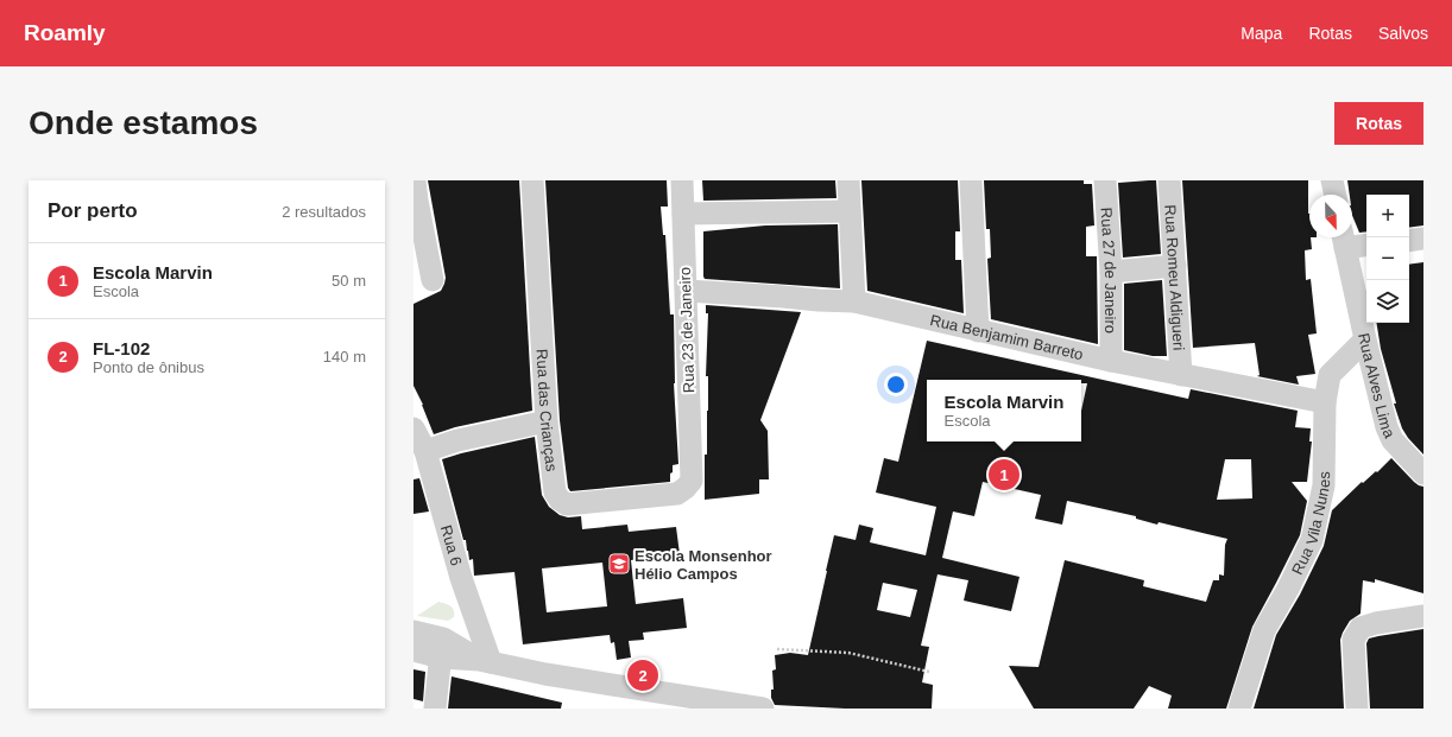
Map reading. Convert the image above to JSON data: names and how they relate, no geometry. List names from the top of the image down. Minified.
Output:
{"streets":{"street":["Rua 27 de Janeiro","Rua Romeu Aldigueri","Rua 23 de Janeiro","Rua Benjamim Barreto","Rua Alves Lima","Rua das Crianças","Rua Vila Nunes","Rua 6"]},"crossings":[["Rua 27 de Janeiro","Rua Benjamim Barreto"],["Rua Romeu Aldigueri","Rua Benjamim Barreto"],["Rua 23 de Janeiro","Rua Benjamim Barreto"],["Rua 23 de Janeiro","Rua das Crianças"],["Rua Benjamim Barreto","Rua Vila Nunes"],["Rua Alves Lima","Rua Vila Nunes"]],"places":{"school or university":["Escola Monsenhor Hélio Campos"]},"north":"bottom","page":{"header":"Roamly","nav":["Mapa","Rotas","Salvos"],"buttons":"Rotas","title":"Onde estamos","heading":["Por perto","2 resultados"],"map_buttons":["+","−"],"list":[{"mark":"1","name":"Escola Marvin","note":"Escola","value":"50 m"},{"mark":"2","name":"FL-102","note":"Ponto de ônibus","value":"140 m"}],"popup":["Escola Marvin","Escola"],"pins":["1","2"]}}
